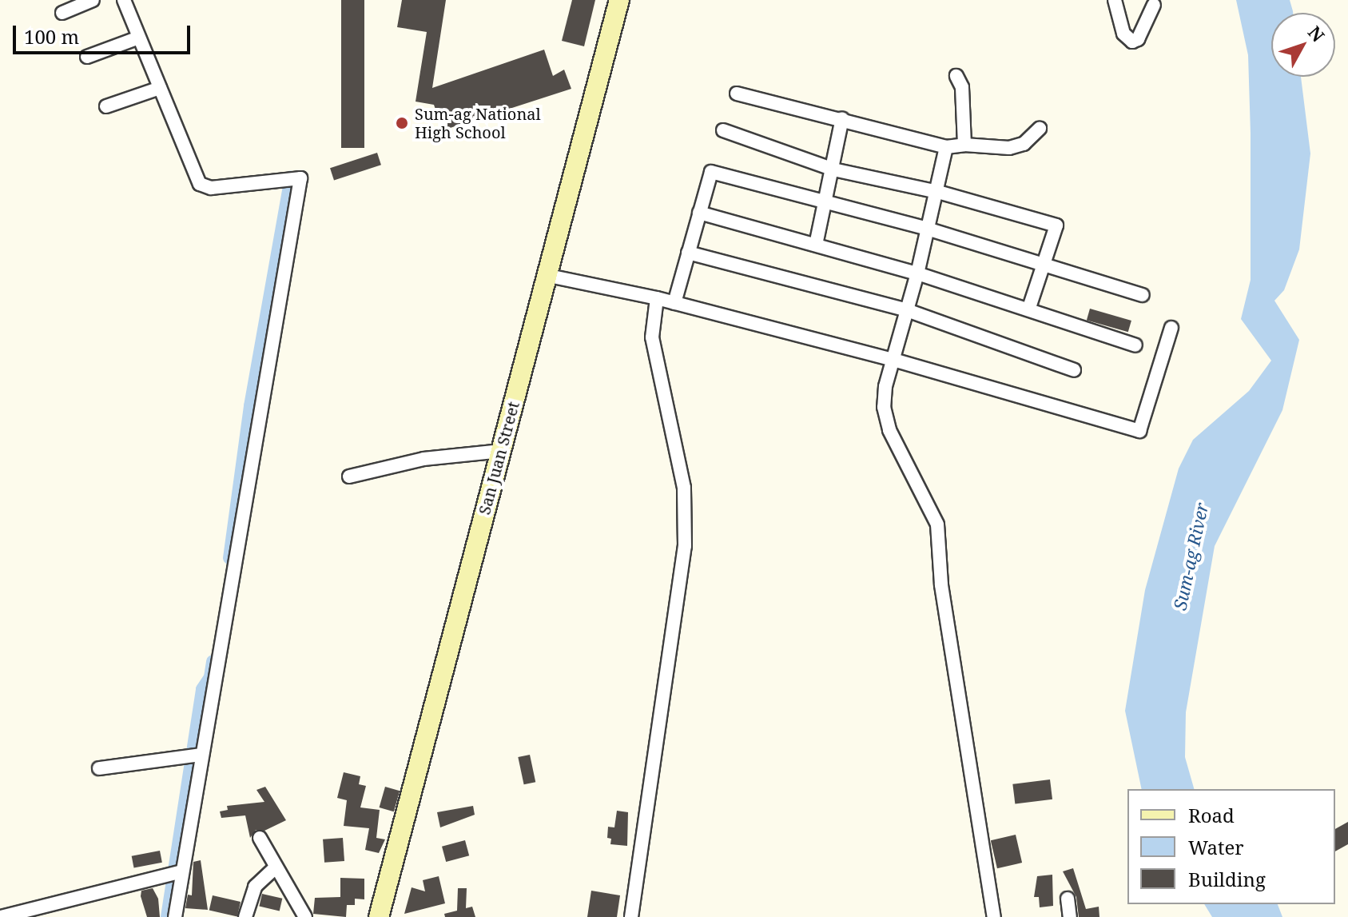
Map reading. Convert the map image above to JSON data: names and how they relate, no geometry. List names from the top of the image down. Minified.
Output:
{"streets":{"main road":["San Juan Street"]},"water":["Sum-ag River"],"places":["Sum-ag National High School"],"legend":["Road","Water","Building"],"scale_bar":"100 m","north":"top right"}
